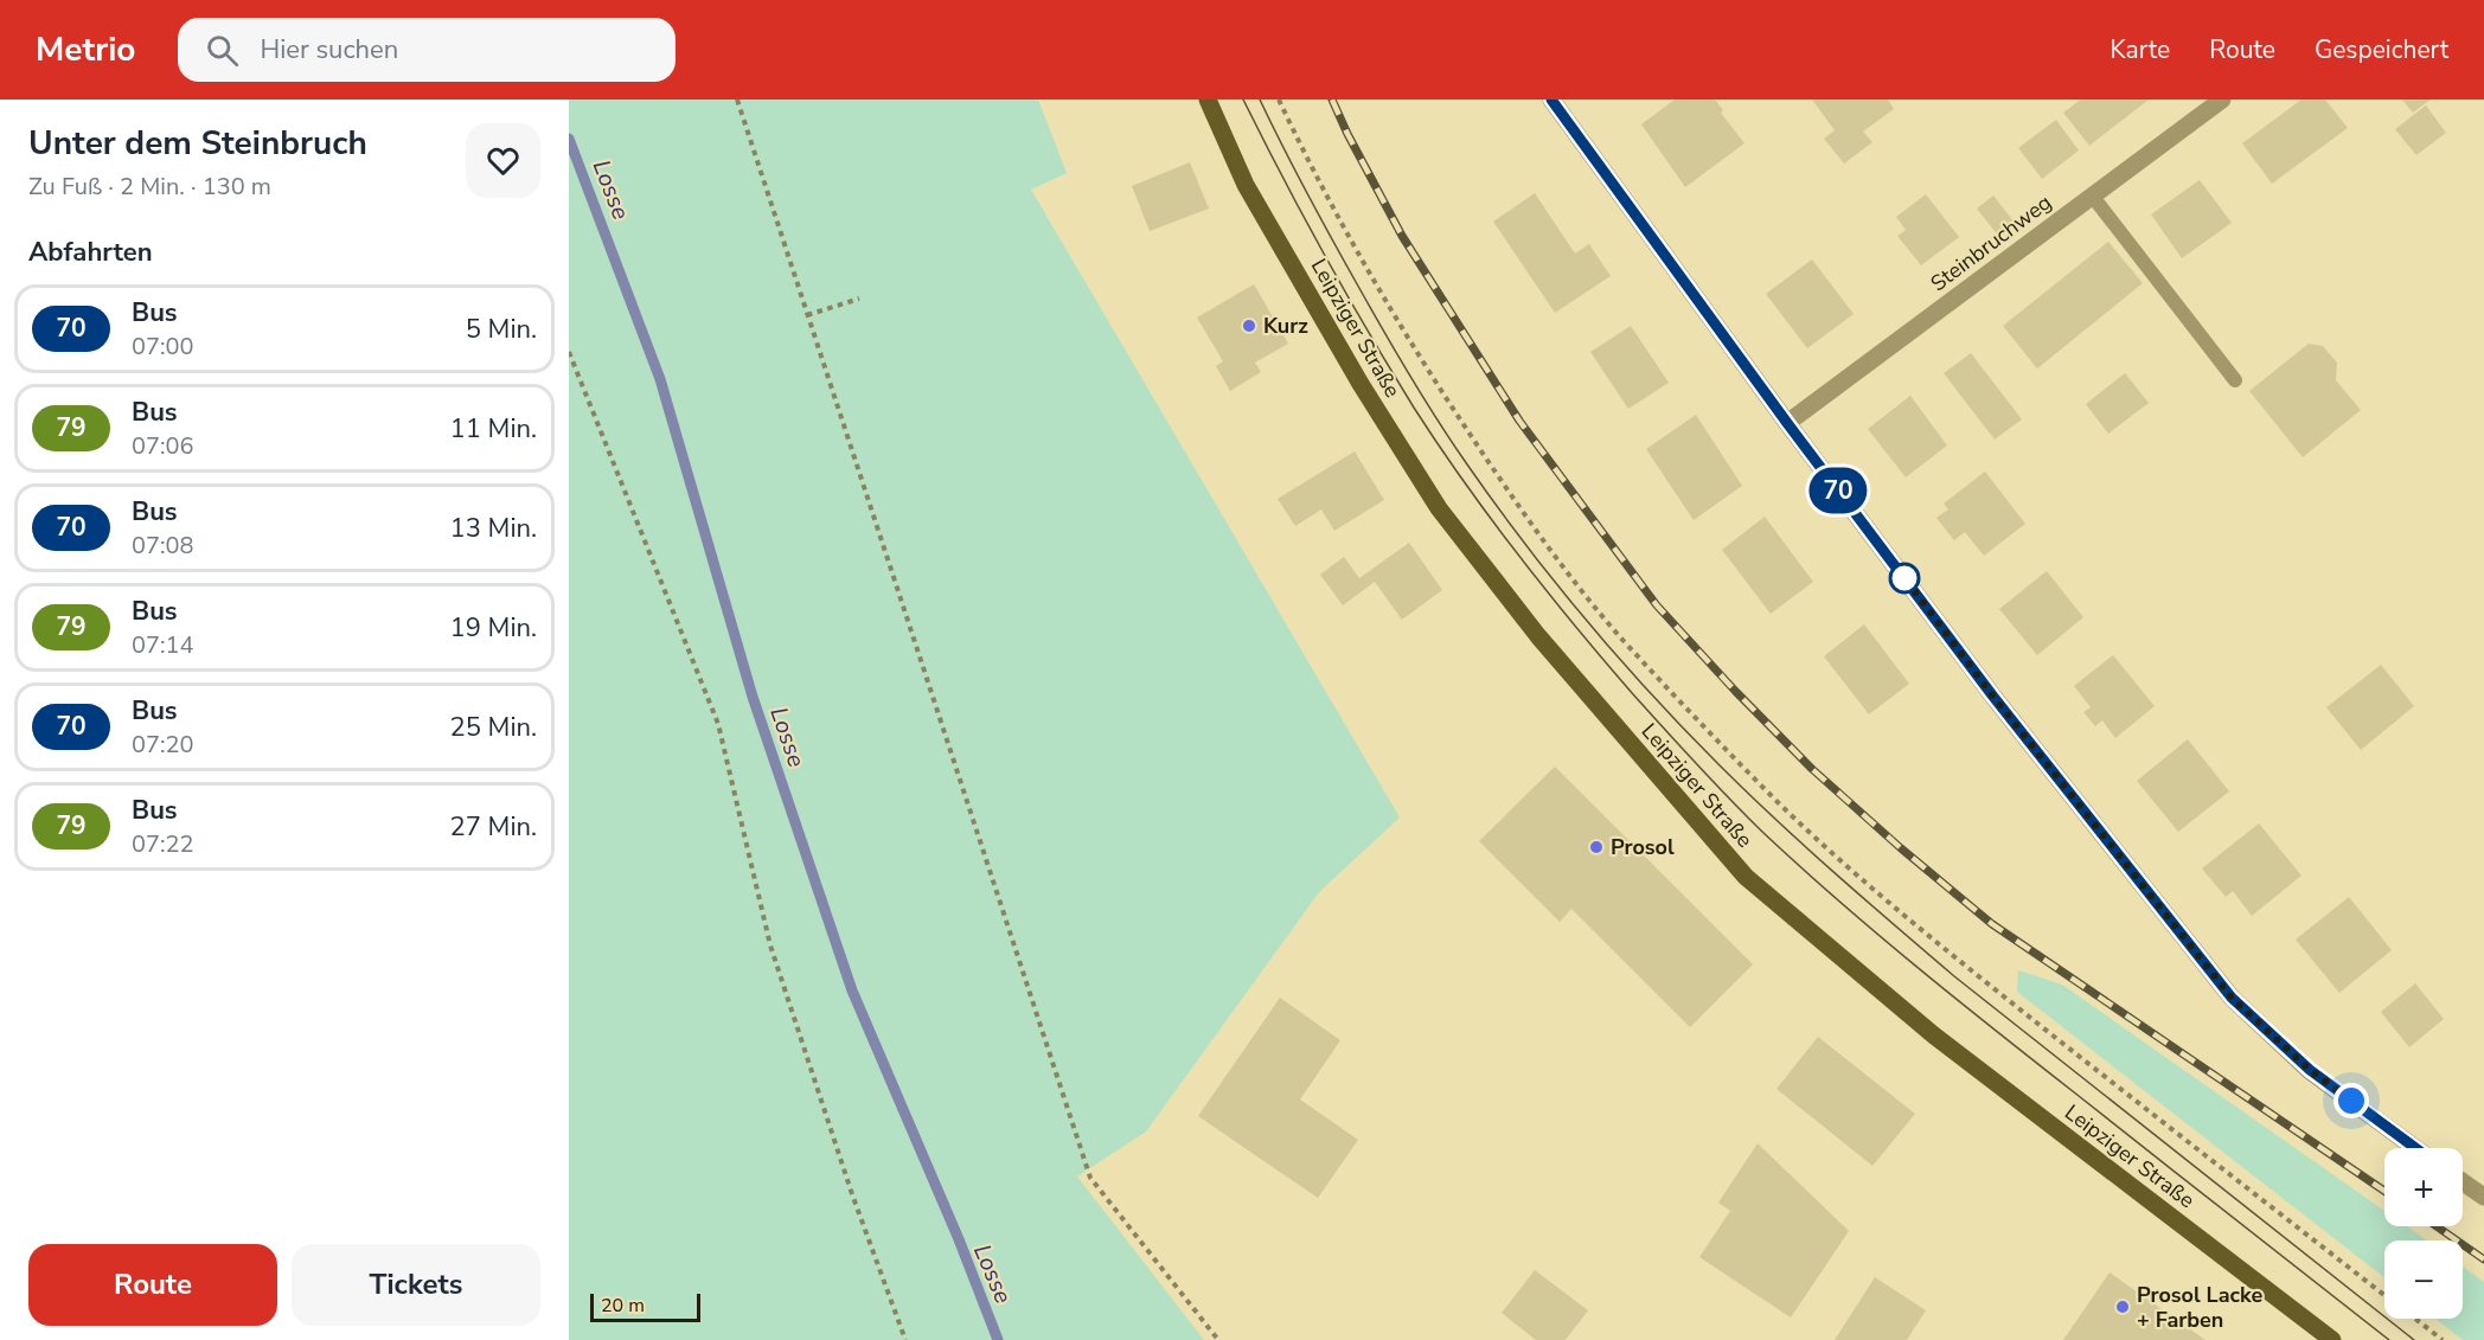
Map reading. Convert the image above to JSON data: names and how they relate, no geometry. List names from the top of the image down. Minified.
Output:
{"streets":{"main road":["Leipziger Straße"],"street":["Steinbruchweg"]},"water":["Losse"],"places":["Kurz","Prosol","Prosol Lacke + Farben"],"lines":["bus line 70"],"scale_bar":"20 m","page":{"header":"Metrio","search":"Hier suchen","nav":["Karte","Route","Gespeichert"],"heading":[["Unter dem Steinbruch","Zu Fuß · 2 Min. · 130 m"],"Abfahrten"],"on_map":"70","list":[{"mark":"70","name":"Bus","note":"07:00","value":"5 Min."},{"mark":"79","name":"Bus","note":"07:06","value":"11 Min."},{"mark":"70","name":"Bus","note":"07:08","value":"13 Min."},{"mark":"79","name":"Bus","note":"07:14","value":"19 Min."},{"mark":"70","name":"Bus","note":"07:20","value":"25 Min."},{"mark":"79","name":"Bus","note":"07:22","value":"27 Min."}],"map_buttons":["+","−"],"buttons":["Route","Tickets"],"scale":"20 m"}}
